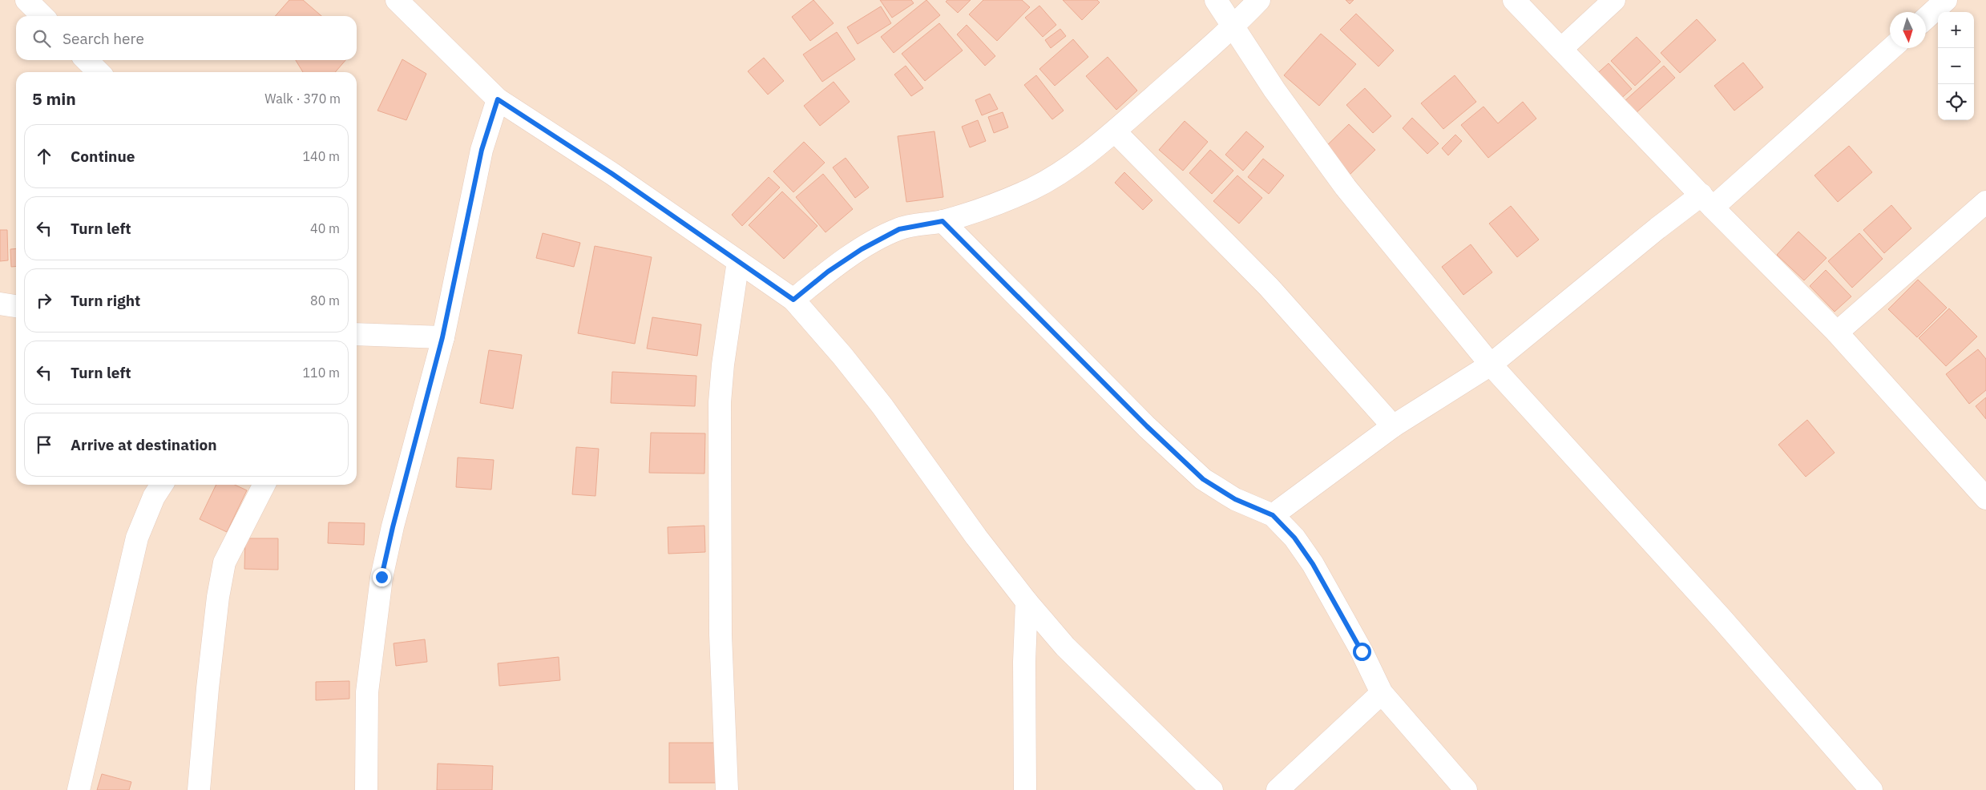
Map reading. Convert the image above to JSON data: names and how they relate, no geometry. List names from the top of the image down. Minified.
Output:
{"north":"bottom","page":{"map_buttons":["+","−"],"search":"Search here","heading":["5 min","Walk · 370 m"],"list":[["Continue","140 m"],["Turn left","40 m"],["Turn right","80 m"],["Turn left","110 m"],"Arrive at destination"]}}
